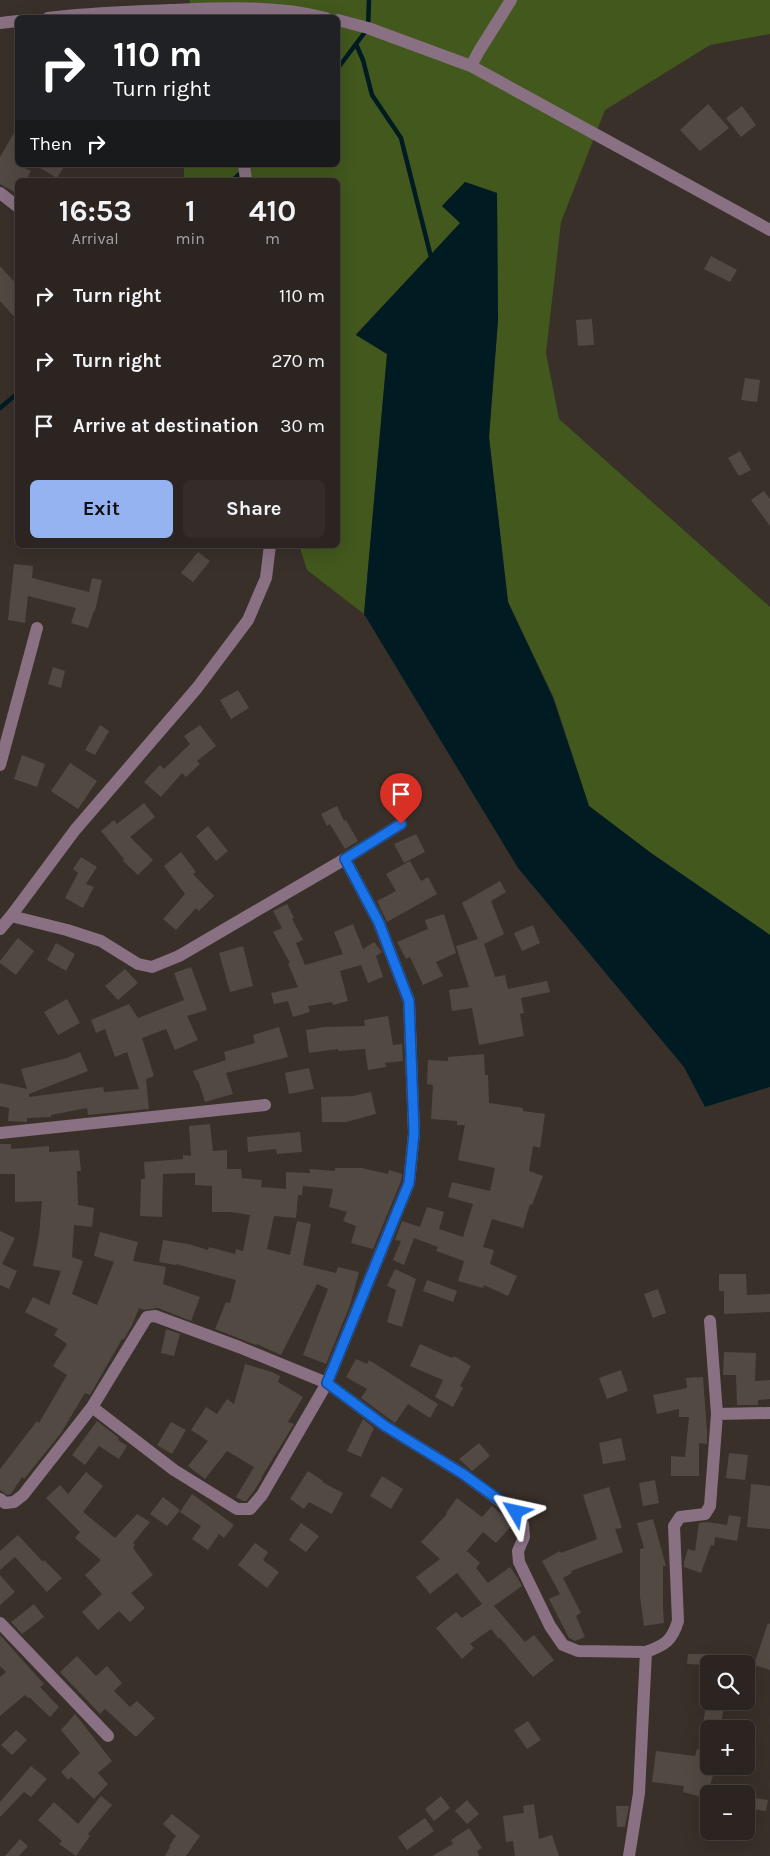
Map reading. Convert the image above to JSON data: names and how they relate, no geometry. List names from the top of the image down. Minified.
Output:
{"page":{"turn":["110 m","Turn right"],"then":"Then","eta":["16:53","Arrival","1","min","410","m"],"list":[{"name":"Turn right","value":"110 m"},{"name":"Turn right","value":"270 m"},{"name":"Arrive at destination","value":"30 m"}],"buttons":["Exit","Share"],"map_buttons":["+","−"]}}
